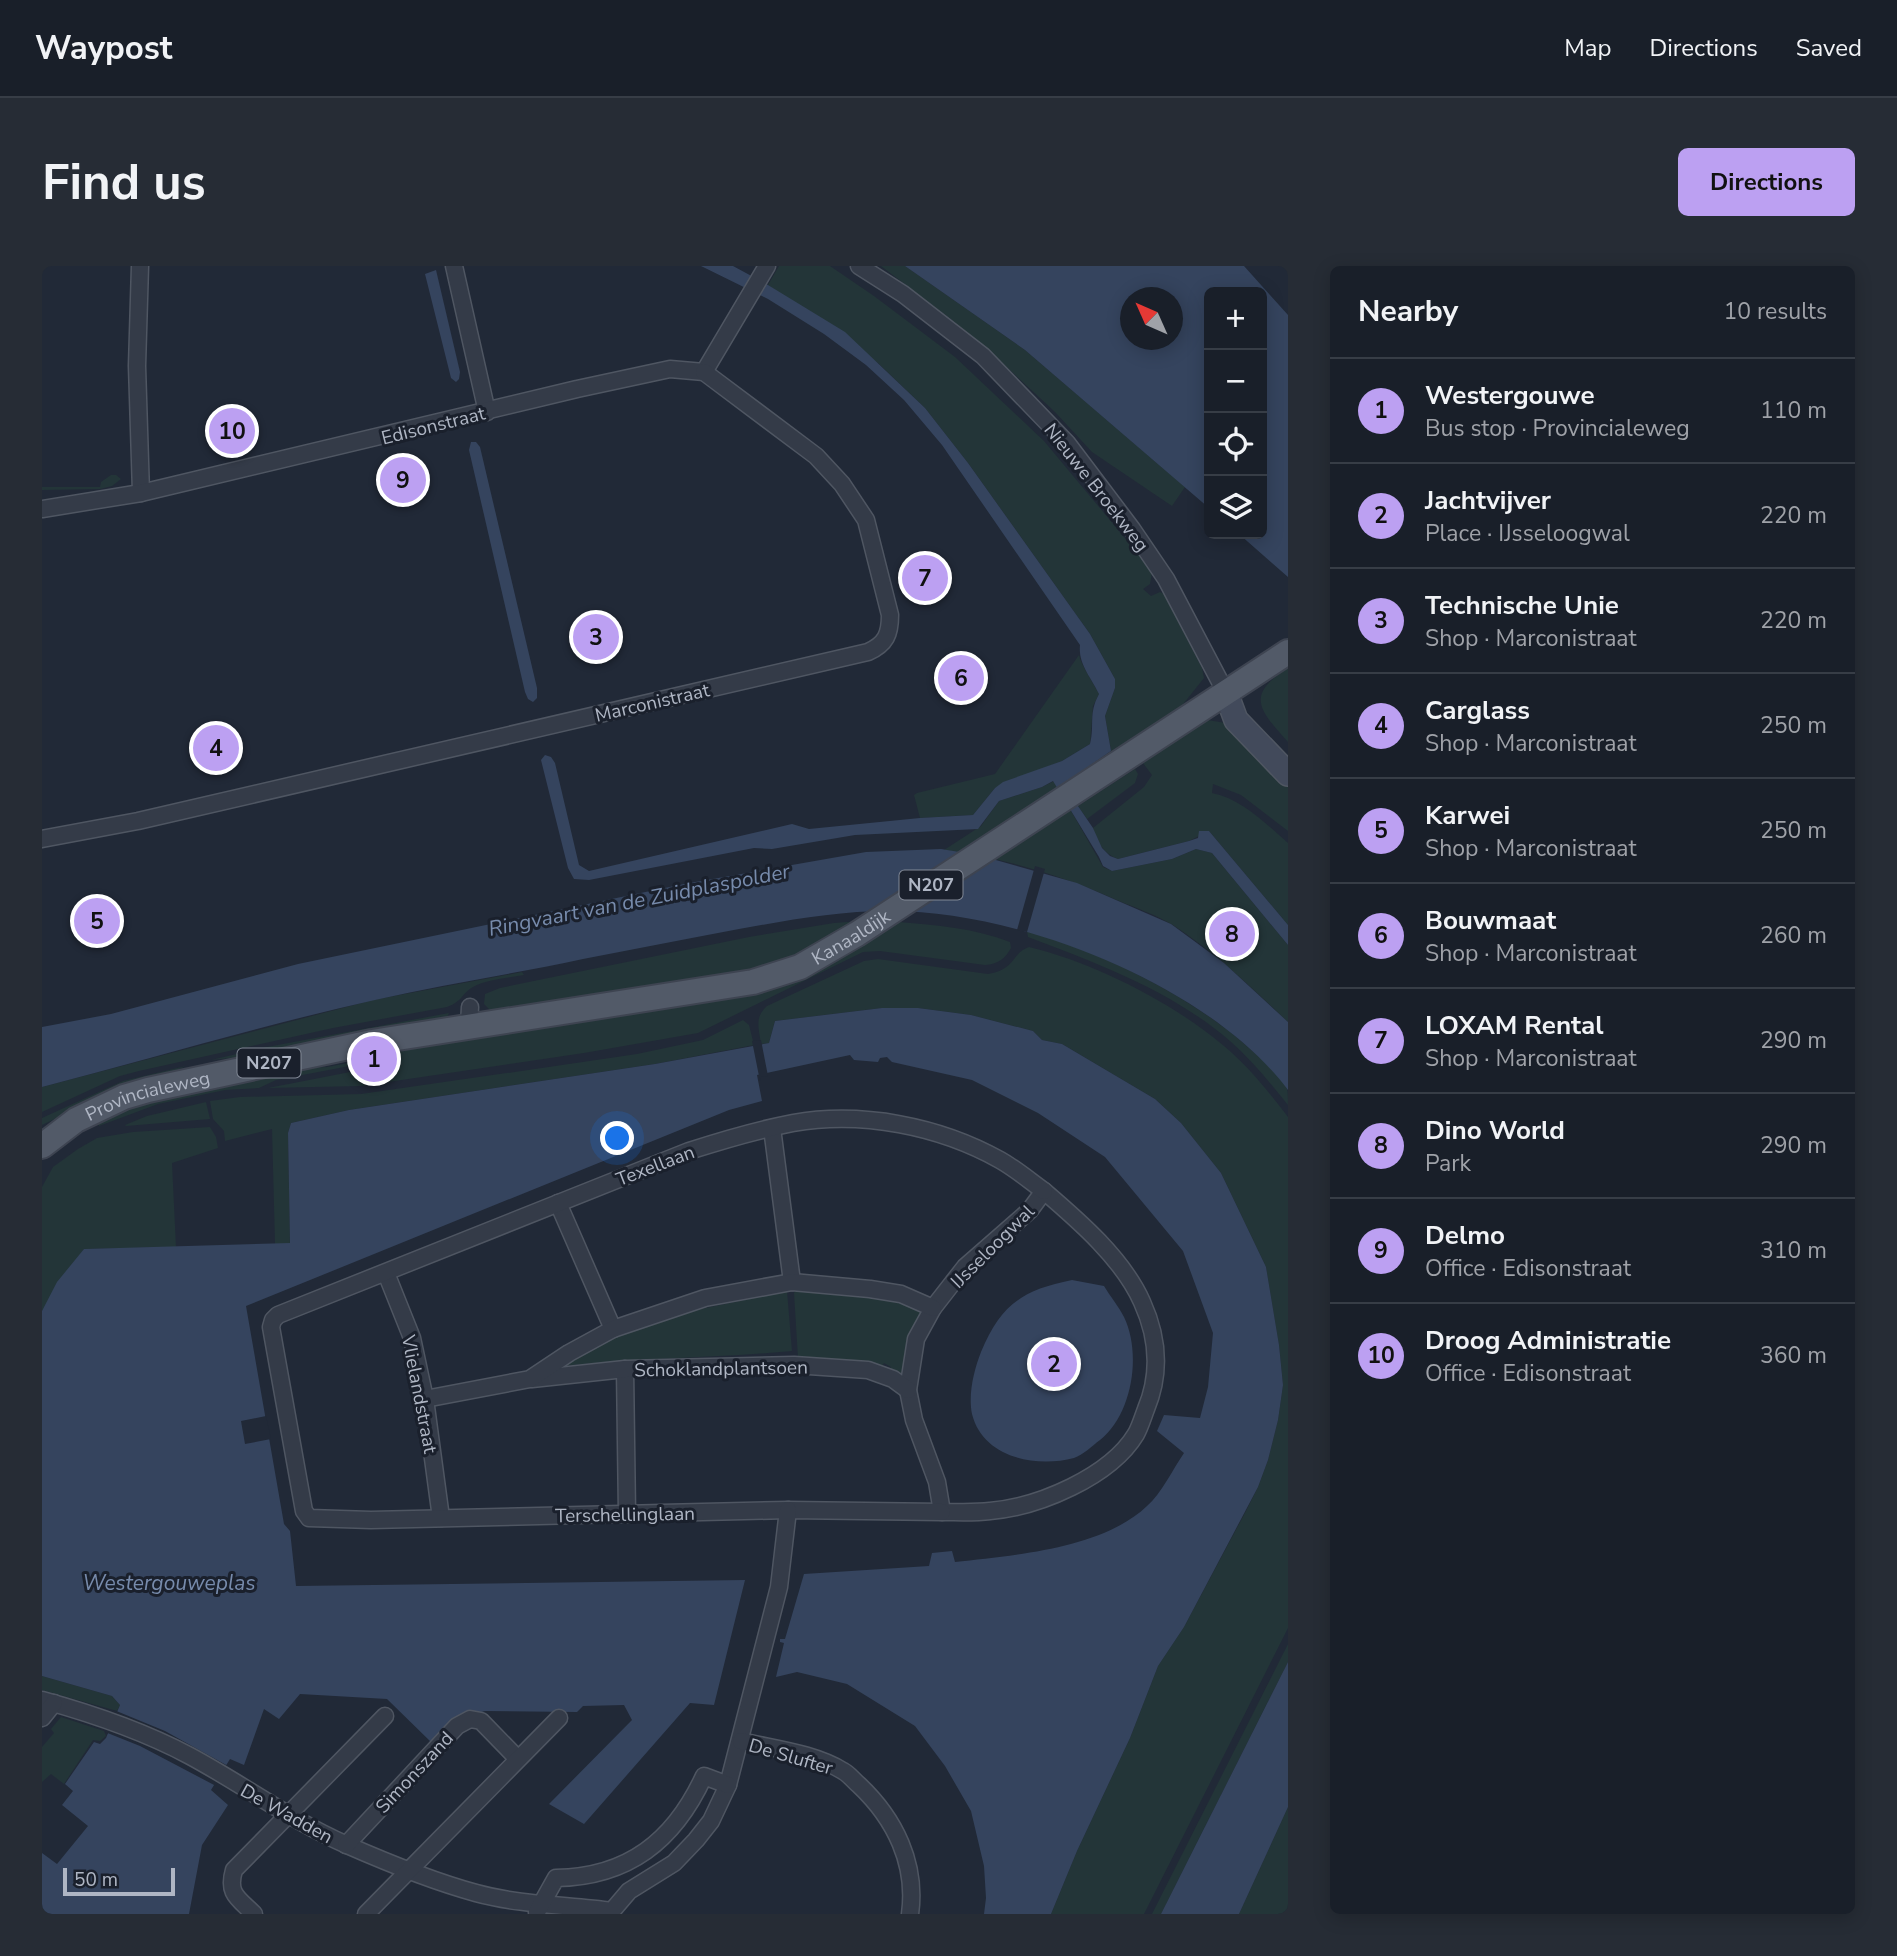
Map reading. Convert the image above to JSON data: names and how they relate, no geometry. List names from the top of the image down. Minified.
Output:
{"streets":{"main road":["N207","Kanaaldijk","Provincialeweg"],"street":["Edisonstraat","Nieuwe Broekweg","Marconistraat","Texellaan","IJsseloogwal","Schoklandplantsoen","Vlielandstraat","Terschellinglaan","De Slufter","Simonszand","De Wadden"]},"crossings":[["Edisonstraat","Marconistraat"],["Nieuwe Broekweg","Kanaaldijk"],["Kanaaldijk","Provincialeweg"],["Texellaan","IJsseloogwal"],["Texellaan","Vlielandstraat"],["Texellaan","Terschellinglaan"],["IJsseloogwal","Schoklandplantsoen"],["IJsseloogwal","Terschellinglaan"],["Schoklandplantsoen","Vlielandstraat"],["Vlielandstraat","Terschellinglaan"],["Terschellinglaan","De Wadden"],["De Slufter","De Wadden"],["Simonszand","De Wadden"]],"water":["Ringvaart van de Zuidplaspolder","Westergouweplas"],"scale_bar":"50 m","north":"top left","page":{"header":"Waypost","nav":["Map","Directions","Saved"],"buttons":"Directions","title":"Find us","heading":["Nearby","10 results"],"map_buttons":["+","−"],"list":[{"mark":"1","name":"Westergouwe","note":"Bus stop · Provincialeweg","value":"110 m"},{"mark":"2","name":"Jachtvijver","note":"Place · IJsseloogwal","value":"220 m"},{"mark":"3","name":"Technische Unie","note":"Shop · Marconistraat","value":"220 m"},{"mark":"4","name":"Carglass","note":"Shop · Marconistraat","value":"250 m"},{"mark":"5","name":"Karwei","note":"Shop · Marconistraat","value":"250 m"},{"mark":"6","name":"Bouwmaat","note":"Shop · Marconistraat","value":"260 m"},{"mark":"7","name":"LOXAM Rental","note":"Shop · Marconistraat","value":"290 m"},{"mark":"8","name":"Dino World","note":"Park","value":"290 m"},{"mark":"9","name":"Delmo","note":"Office · Edisonstraat","value":"310 m"},{"mark":"10","name":"Droog Administratie","note":"Office · Edisonstraat","value":"360 m"}],"pins":["10","9","7","3","6","4","5","8","1","2"],"scale":"50 m"}}
